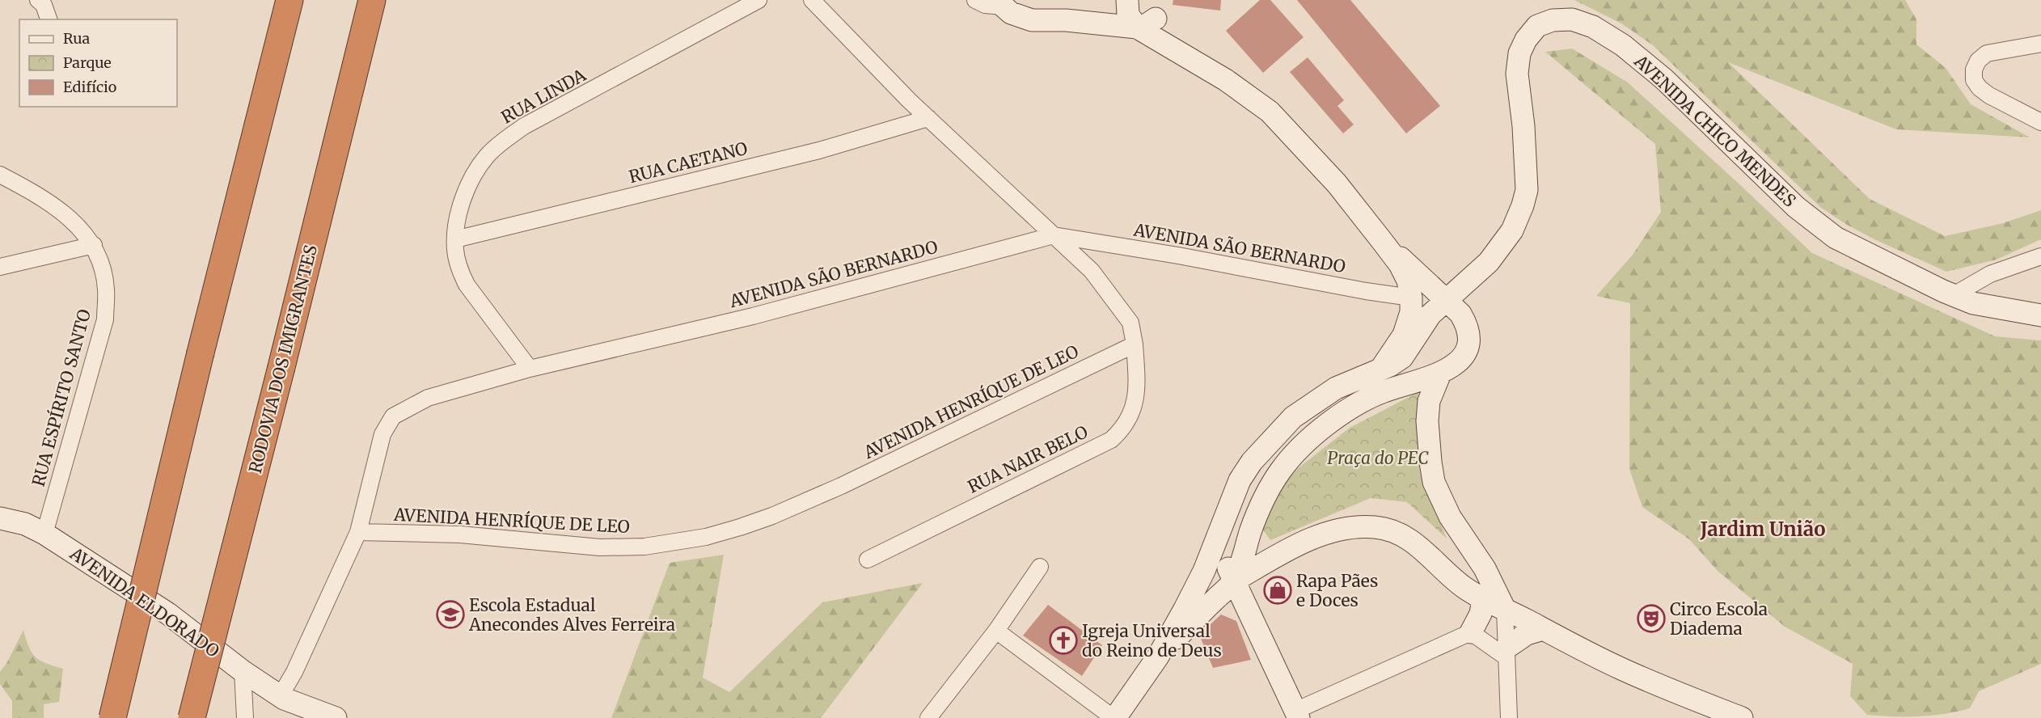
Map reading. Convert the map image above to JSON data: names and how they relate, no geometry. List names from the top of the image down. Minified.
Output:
{"streets":{"highway":["RODOVIA DOS IMIGRANTES"],"street":["RUA LINDA","AVENIDA CHICO MENDES","RUA CAETANO","AVENIDA SÃO BERNARDO","RUA ESPÍRITO SANTO","AVENIDA HENRÍQUE DE LEO","RUA NAIR BELO","AVENIDA ELDORADO"]},"crossings":[["RUA LINDA","RUA CAETANO"],["RUA LINDA","AVENIDA SÃO BERNARDO"],["AVENIDA SÃO BERNARDO","AVENIDA HENRÍQUE DE LEO"],["AVENIDA SÃO BERNARDO","AVENIDA ELDORADO"],["RUA ESPÍRITO SANTO","AVENIDA ELDORADO"],["AVENIDA HENRÍQUE DE LEO","RUA NAIR BELO"]],"districts":["Jardim União"],"parks":["Praça do PEC"],"places":{"shop":["Rapa Pães e Doces"],"school or university":["Escola Estadual Anecondes Alves Ferreira"],"theatre":["Circo Escola Diadema"],"church":["Igreja Universal do Reino de Deus"]},"legend":["Rua","Parque","Edifício"]}
